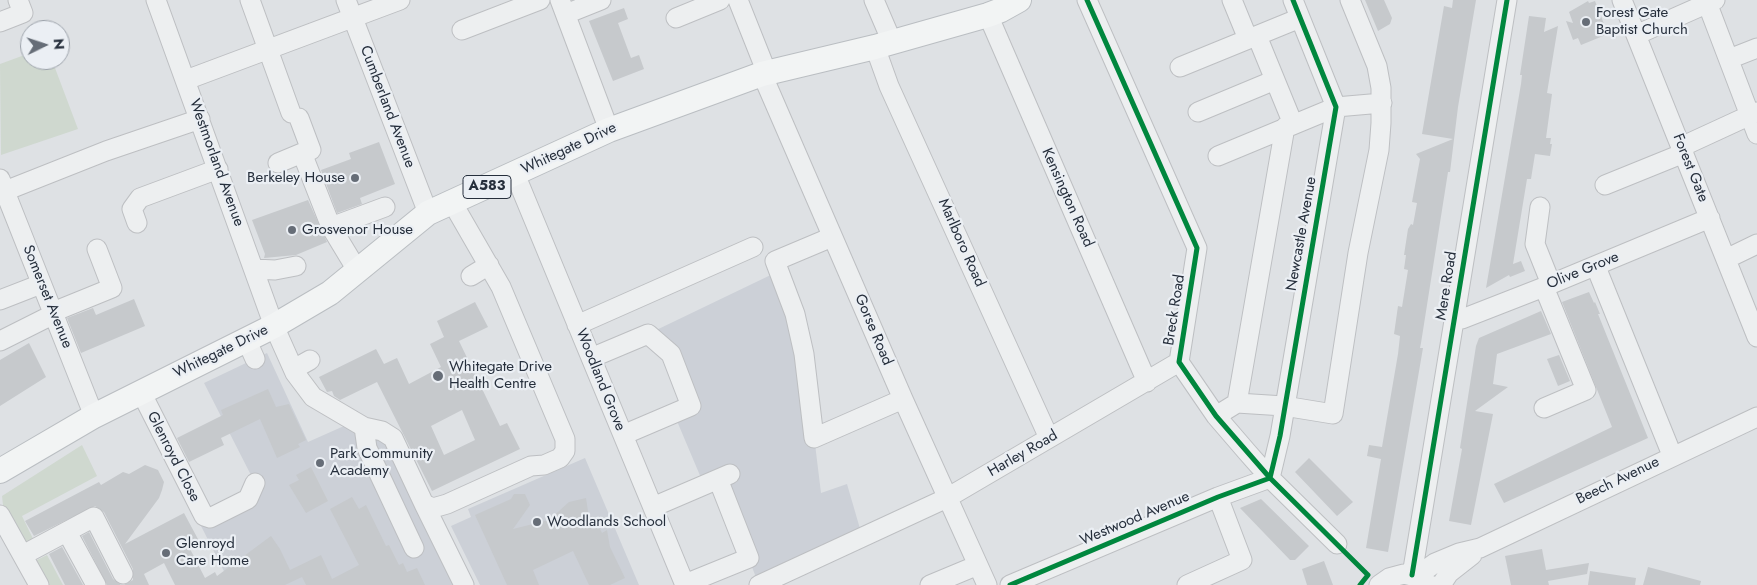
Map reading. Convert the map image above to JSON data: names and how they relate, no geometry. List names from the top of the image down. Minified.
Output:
{"streets":{"main road":["Whitegate Drive","A583"],"street":["Cumberland Avenue","Westmorland Avenue","Forest Gate","Kensington Road","Newcastle Avenue","Marlboro Road","Olive Grove","Mere Road","Somerset Avenue","Breck Road","Gorse Road","Woodland Grove","Harley Road","Glenroyd Close","Beech Avenue","Westwood Avenue"]},"crossings":[["Cumberland Avenue","Whitegate Drive"],["Whitegate Drive","Westmorland Avenue"],["Whitegate Drive","Kensington Road"],["Whitegate Drive","Marlboro Road"],["Whitegate Drive","Somerset Avenue"],["Whitegate Drive","Gorse Road"],["Whitegate Drive","Woodland Grove"],["Whitegate Drive","Glenroyd Close"],["Forest Gate","Olive Grove"],["Kensington Road","Harley Road"],["Newcastle Avenue","Breck Road"],["Newcastle Avenue","Westwood Avenue"],["Marlboro Road","Harley Road"],["Olive Grove","Mere Road"],["Mere Road","Beech Avenue"],["Breck Road","Harley Road"],["Breck Road","Westwood Avenue"],["Gorse Road","Harley Road"]],"places":["Forest Gate Baptist Church","Berkeley House","Grosvenor House","Whitegate Drive Health Centre","Park Community Academy","Woodlands School","Glenroyd Care Home"],"north":"right"}
